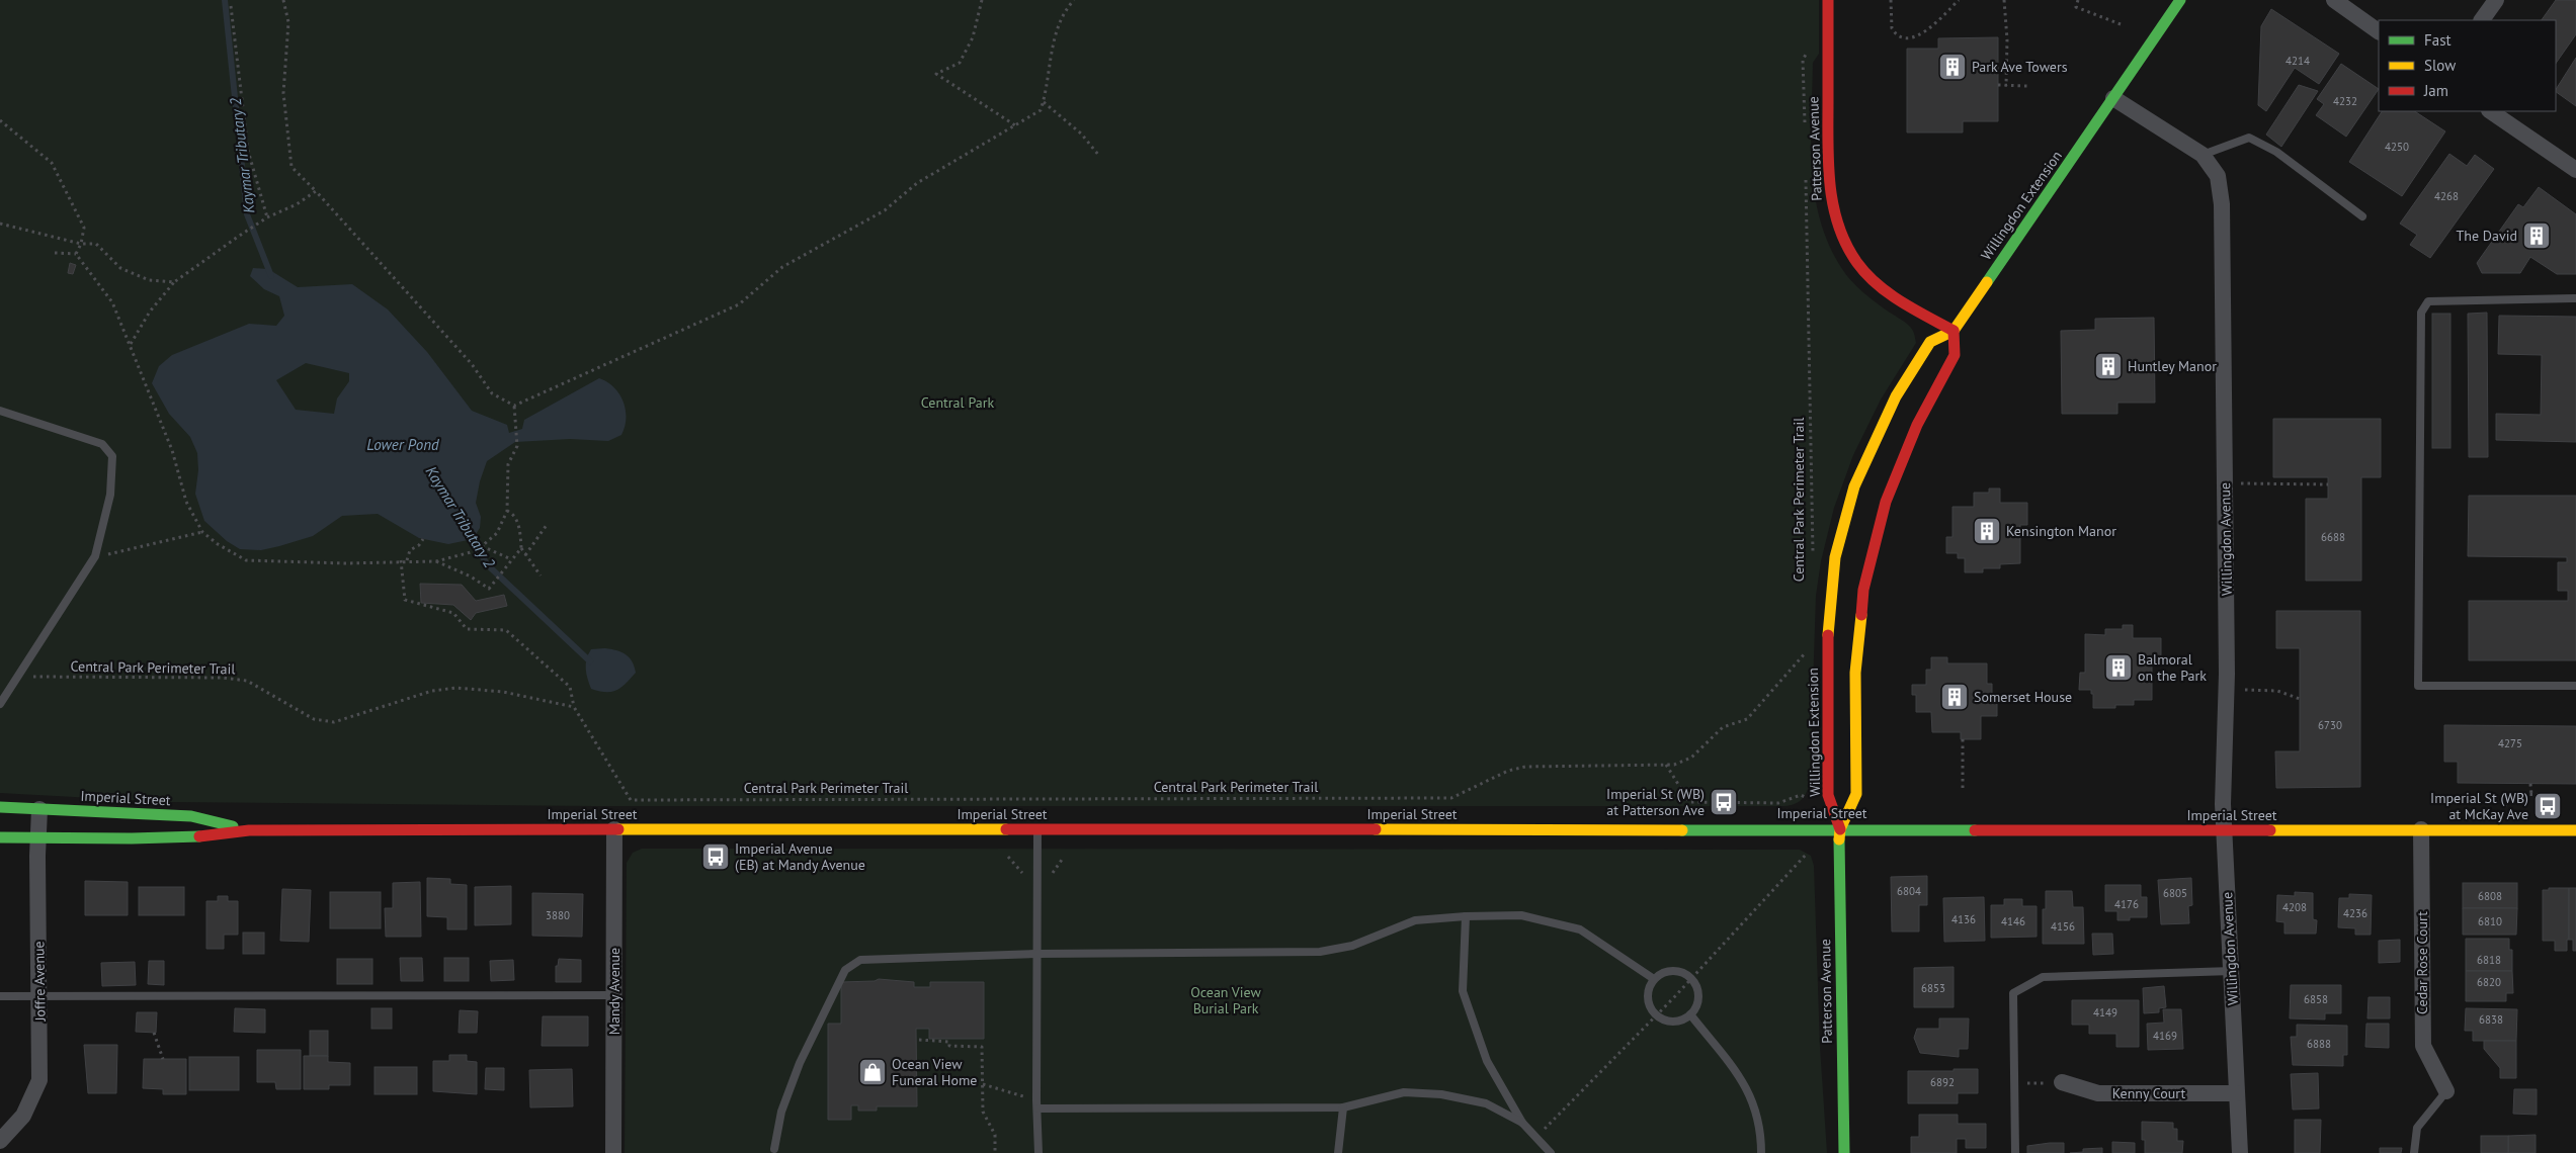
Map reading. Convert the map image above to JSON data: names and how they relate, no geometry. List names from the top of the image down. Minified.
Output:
{"streets":{"main road":["Patterson Avenue","Willingdon Extension","Imperial Street"],"street":["Willingdon Avenue","Cedar Rose Court","Joffre Avenue","Mandy Avenue","Kenny Court"],"path":["Central Park Perimeter Trail"]},"crossings":[["Patterson Avenue","Willingdon Extension"],["Patterson Avenue","Imperial Street"],["Willingdon Extension","Willingdon Avenue"],["Willingdon Extension","Imperial Street"],["Willingdon Avenue","Imperial Street"],["Willingdon Avenue","Kenny Court"],["Imperial Street","Cedar Rose Court"],["Imperial Street","Joffre Avenue"],["Imperial Street","Mandy Avenue"]],"water":["Kaymar Tributary 2","Lower Pond"],"parks":["Central Park","Ocean View Burial Park"],"places":{"building":["Park Ave Towers","The David","Huntley Manor","Kensington Manor","Balmoral on the Park","Somerset House"],"bus stop":["Imperial St (WB) at Patterson Ave","Imperial St (WB) at McKay Ave","Imperial Avenue (EB) at Mandy Avenue"],"shop":["Ocean View Funeral Home"]},"house_numbers":["4214","4232","4250","4268","6688","6730","4275","6804","6805","6808","4176","4208","4236","3880","4136","4146","6810","4156","6818","6820","6853","6858","4149","6838","4169","6888","6892"],"legend":["Fast","Slow","Jam"]}
